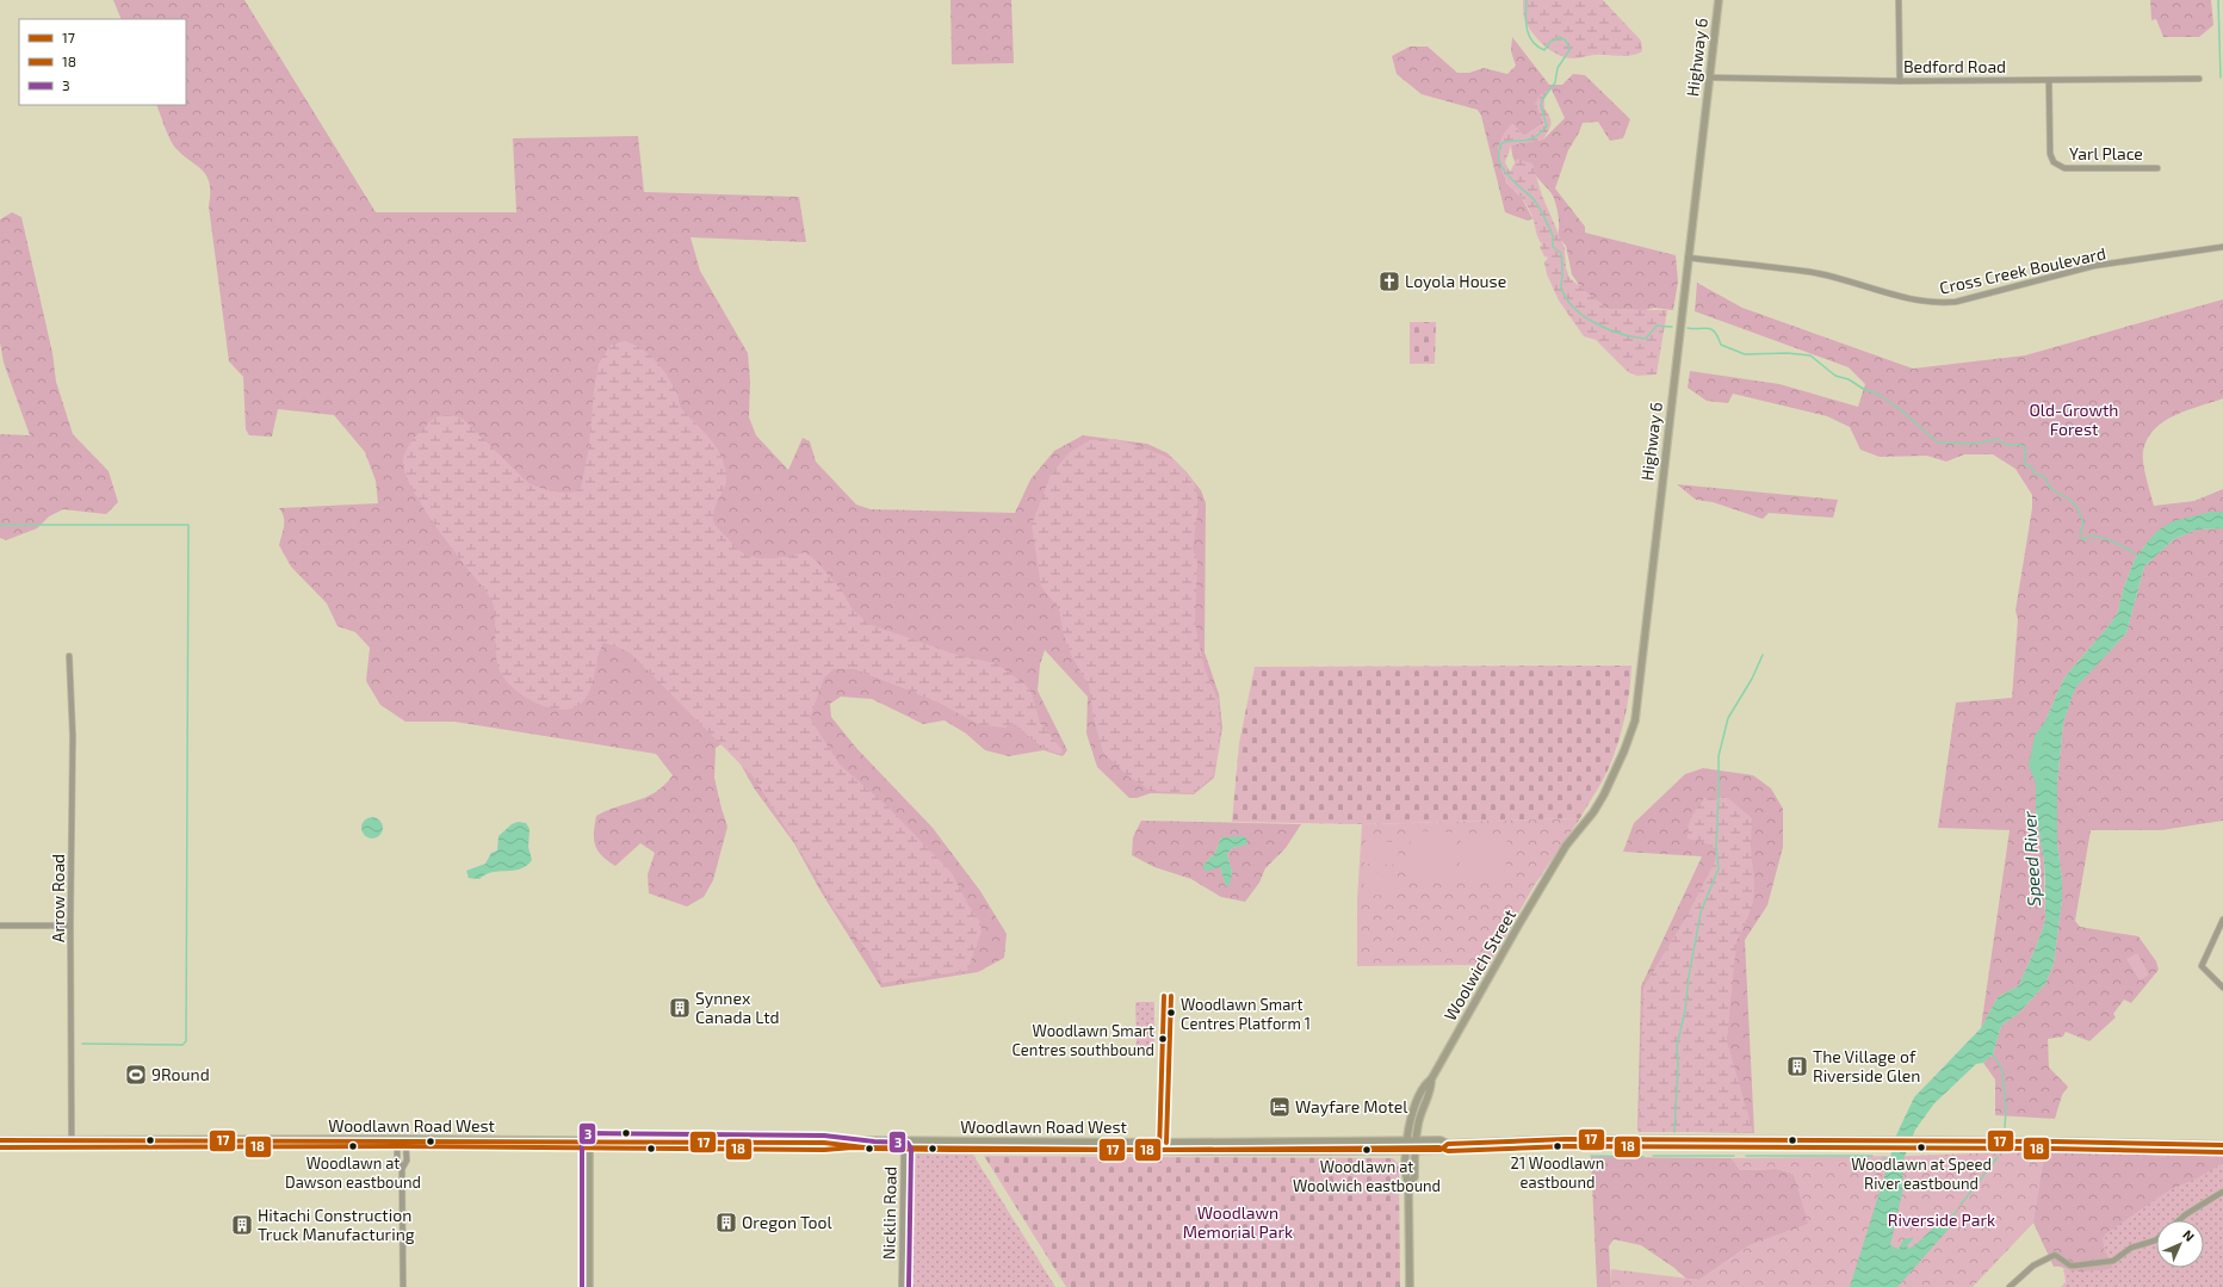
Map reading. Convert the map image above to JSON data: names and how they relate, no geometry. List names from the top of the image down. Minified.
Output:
{"streets":{"main road":["Highway 6","Woolwich Street","Woodlawn Road West"],"street":["Bedford Road","Yarl Place","Cross Creek Boulevard","Arrow Road","Nicklin Road"]},"crossings":[["Highway 6","Bedford Road"],["Highway 6","Cross Creek Boulevard"],["Highway 6","Woolwich Street"],["Bedford Road","Yarl Place"],["Arrow Road","Woodlawn Road West"],["Woolwich Street","Woodlawn Road West"],["Woodlawn Road West","Nicklin Road"]],"water":["Speed River"],"parks":["Old-Growth Forest","Woodlawn Memorial Park","Riverside Park"],"places":{"church":["Loyola House"],"building":["Synnex Canada Ltd","The Village of Riverside Glen","Oregon Tool","Hitachi Construction Truck Manufacturing"],"other":["Woodlawn Smart Centres Platform 1","Woodlawn Smart Centres southbound","Woodlawn at Dawson eastbound","21 Woodlawn eastbound","Woodlawn at Speed River eastbound","Woodlawn at Woolwich eastbound"],"sports":["9Round"],"hotel":["Wayfare Motel"]},"lines":["transit line 17","transit line 18","transit line 3"],"legend":["17","18","3"],"north":"top right"}
